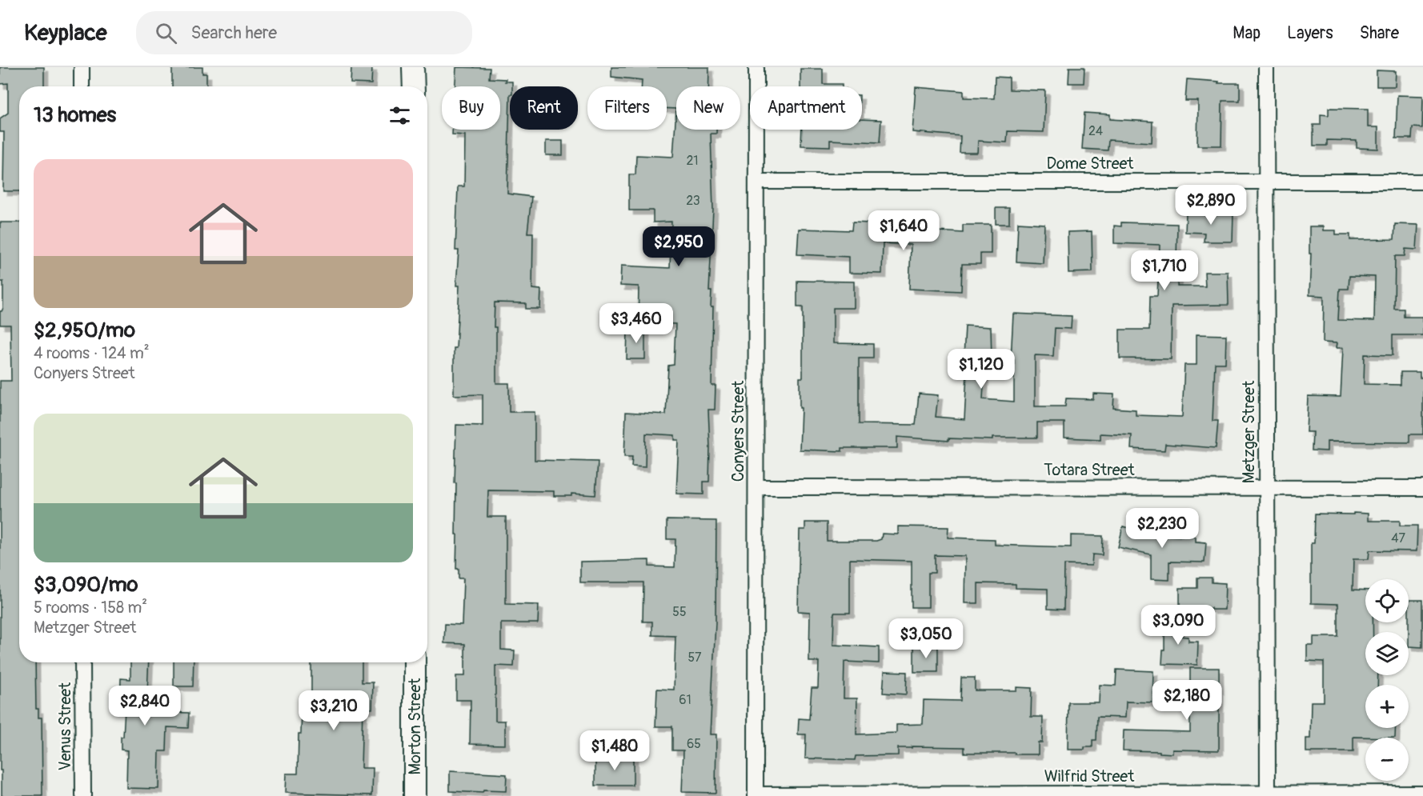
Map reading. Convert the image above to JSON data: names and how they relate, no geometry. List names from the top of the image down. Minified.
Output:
{"streets":{"street":["Dome Street","Conyers Street","Metzger Street","Totara Street","Venus Street","Morton Street","Wilfrid Street"]},"crossings":[["Dome Street","Conyers Street"],["Dome Street","Metzger Street"],["Conyers Street","Totara Street"],["Conyers Street","Wilfrid Street"],["Metzger Street","Totara Street"],["Metzger Street","Wilfrid Street"]],"house_numbers":["24","21","23","47","55","57","61","65"],"page":{"header":"Keyplace","search":"Search here","nav":["Map","Layers","Share"],"chip":["Buy","Rent","Filters","New","Apartment"],"heading":"13 homes","list":[{"name":"$2,950/mo","note":"4 rooms · 124 m² · Conyers Street"},{"name":"$3,090/mo","note":"5 rooms · 158 m² · Metzger Street"}],"price":["$2,890","$1,640","$2,950","$1,710","$3,460","$1,120","$2,230","$3,090","$3,050","$2,180","$2,840","$3,210","$1,480"],"map_buttons":["+","−"]}}
